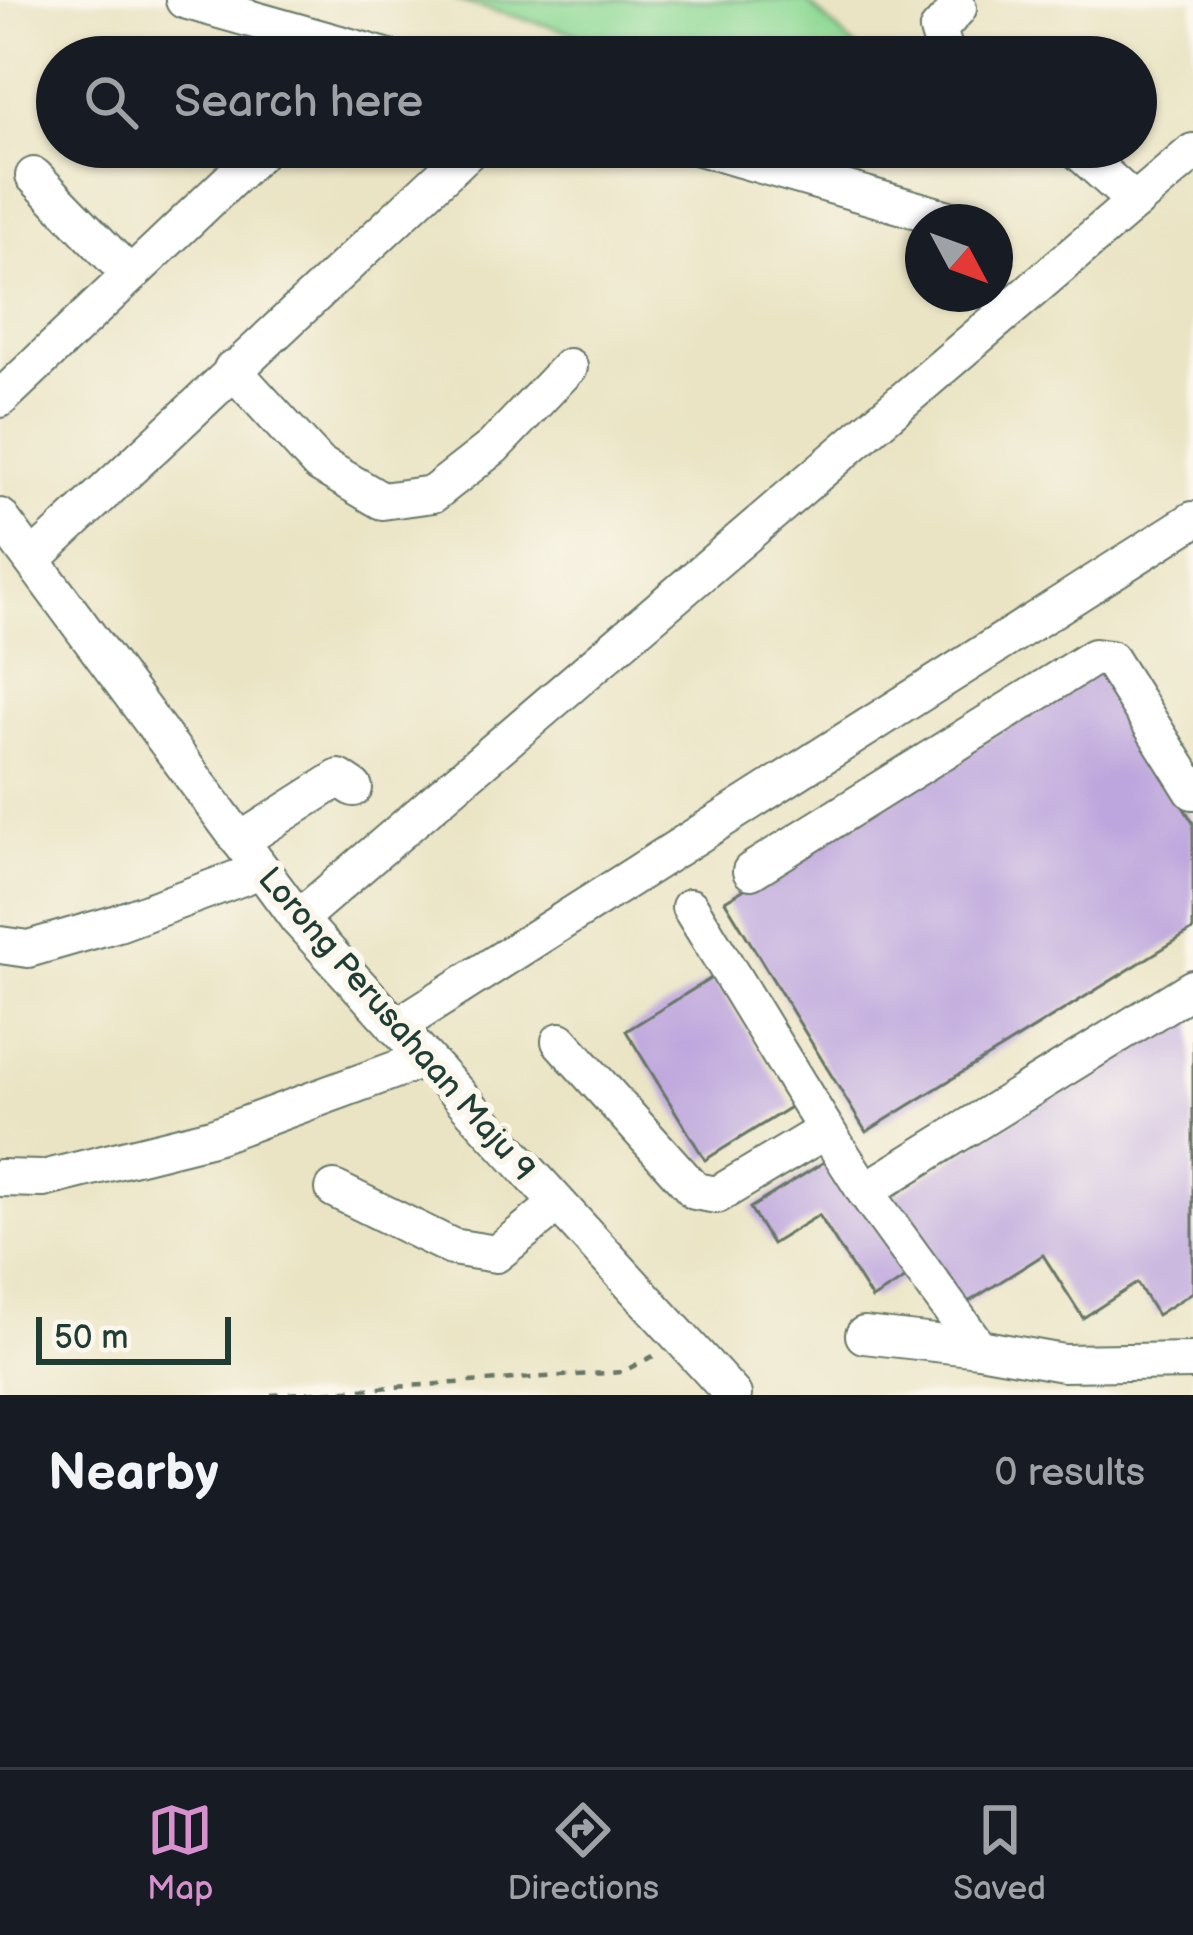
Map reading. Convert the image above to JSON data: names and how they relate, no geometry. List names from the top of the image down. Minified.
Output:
{"streets":{"street":["Lorong Perusahaan Maju 9"]},"scale_bar":"50 m","north":"bottom right","page":{"search":"Search here","scale":"50 m","heading":["Nearby","0 results"],"nav":["Map","Directions","Saved"]}}
